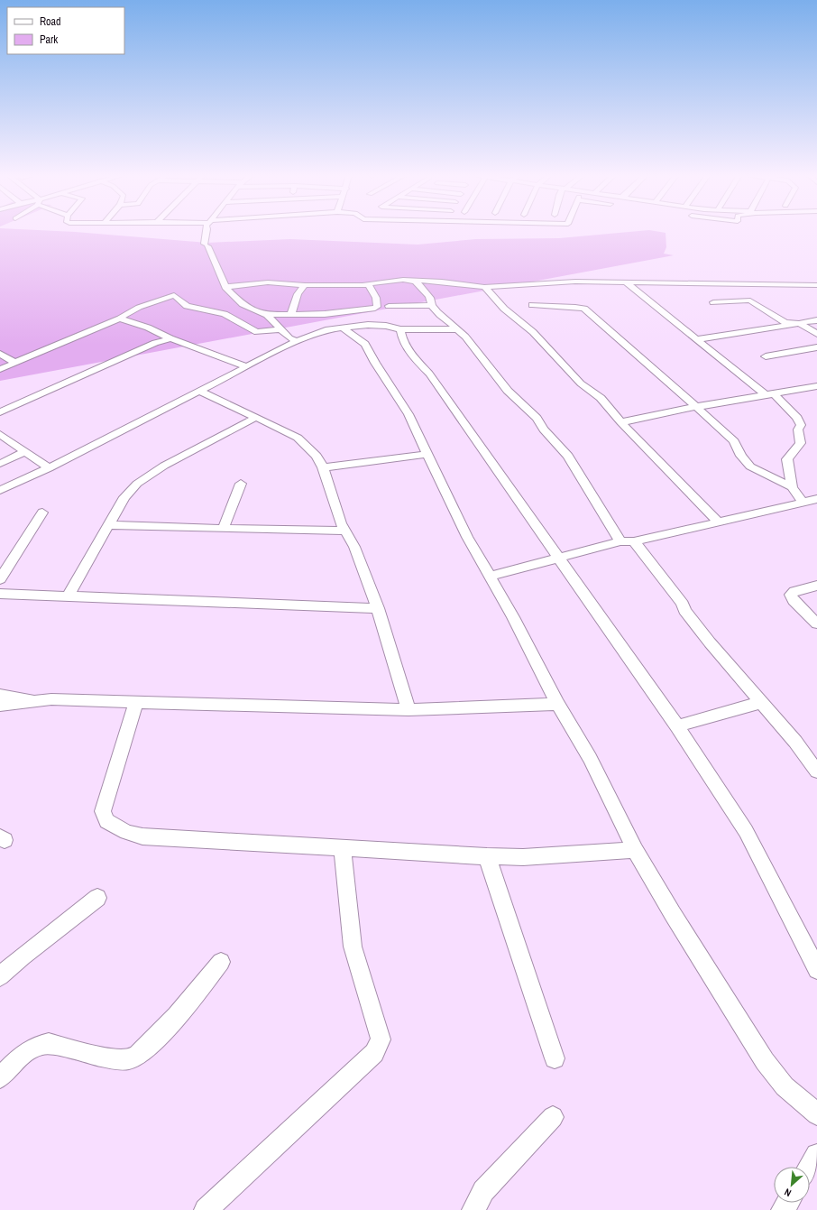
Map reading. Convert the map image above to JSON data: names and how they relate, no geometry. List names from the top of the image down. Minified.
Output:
{"legend":["Road","Park"],"north":"bottom left"}
